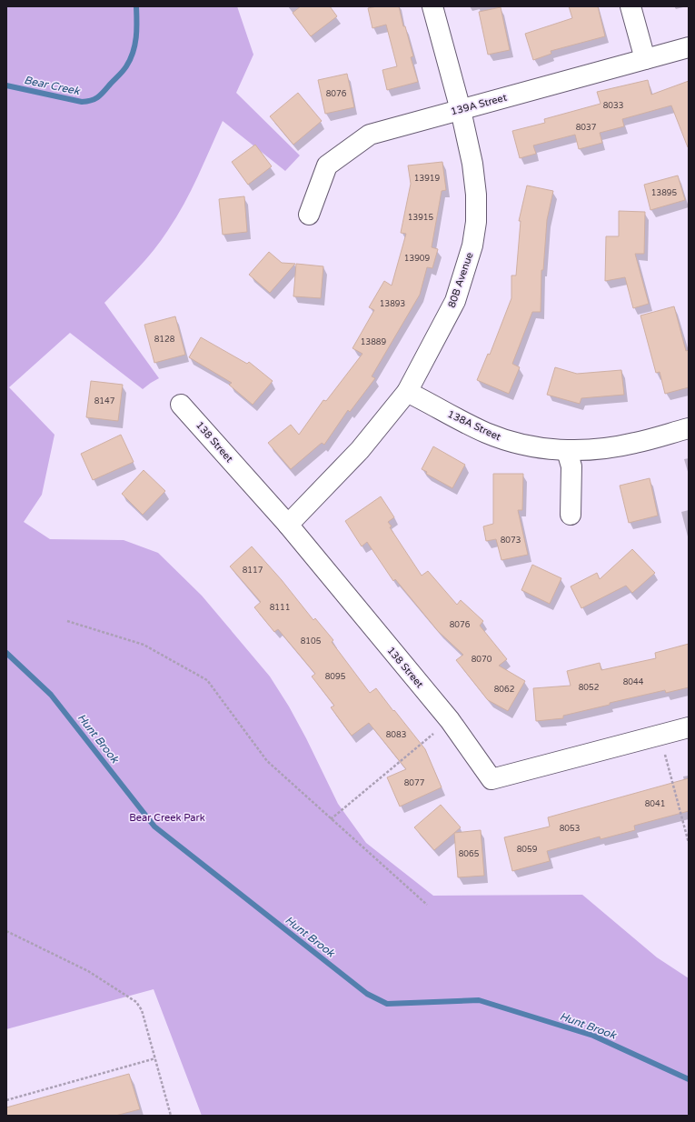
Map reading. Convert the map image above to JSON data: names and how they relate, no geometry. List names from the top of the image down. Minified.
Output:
{"streets":{"street":["139A Street","80B Avenue","138A Street","138 Street"]},"crossings":[["139A Street","80B Avenue"],["80B Avenue","138A Street"],["80B Avenue","138 Street"]],"water":["Bear Creek","Hunt Brook"],"parks":["Bear Creek Park"],"house_numbers":["8076","8033","8037","13919","13895","13915","13909","13893","8128","13889","8147","8073","8117","8111","8076","8105","8070","8095","8044","8052","8062","8083","8077","8041","8053","8059","8065"]}
